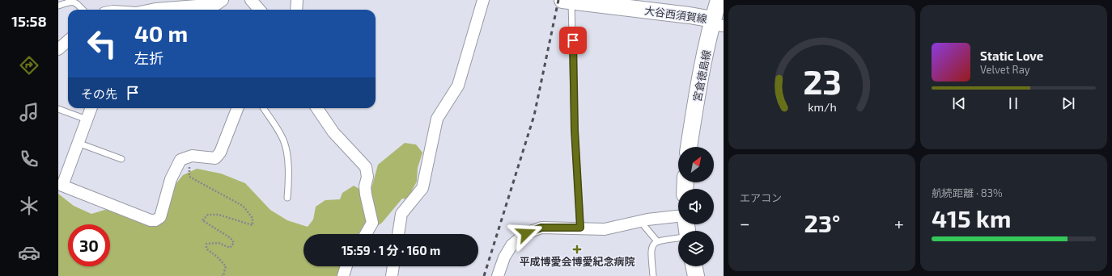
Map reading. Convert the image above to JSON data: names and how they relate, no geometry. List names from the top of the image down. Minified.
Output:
{"streets":{"main road":["大谷西須賀線","宮倉徳島線"]},"crossings":[["大谷西須賀線","宮倉徳島線"]],"places":{"health":["平成博愛会博愛紀念病院"]},"north":"top right","page":{"tabs":"15:58","turn":["40 m","左折"],"song":["Static Love","Velvet Ray"],"then":"その先","tile":["エアコン",["航続距離 · 83%","415 km"]],"heat":["−","23°","+"],"limit":"30","trip":"15:59 · 1 分 · 160 m","gauge":["23","km/h"]}}
